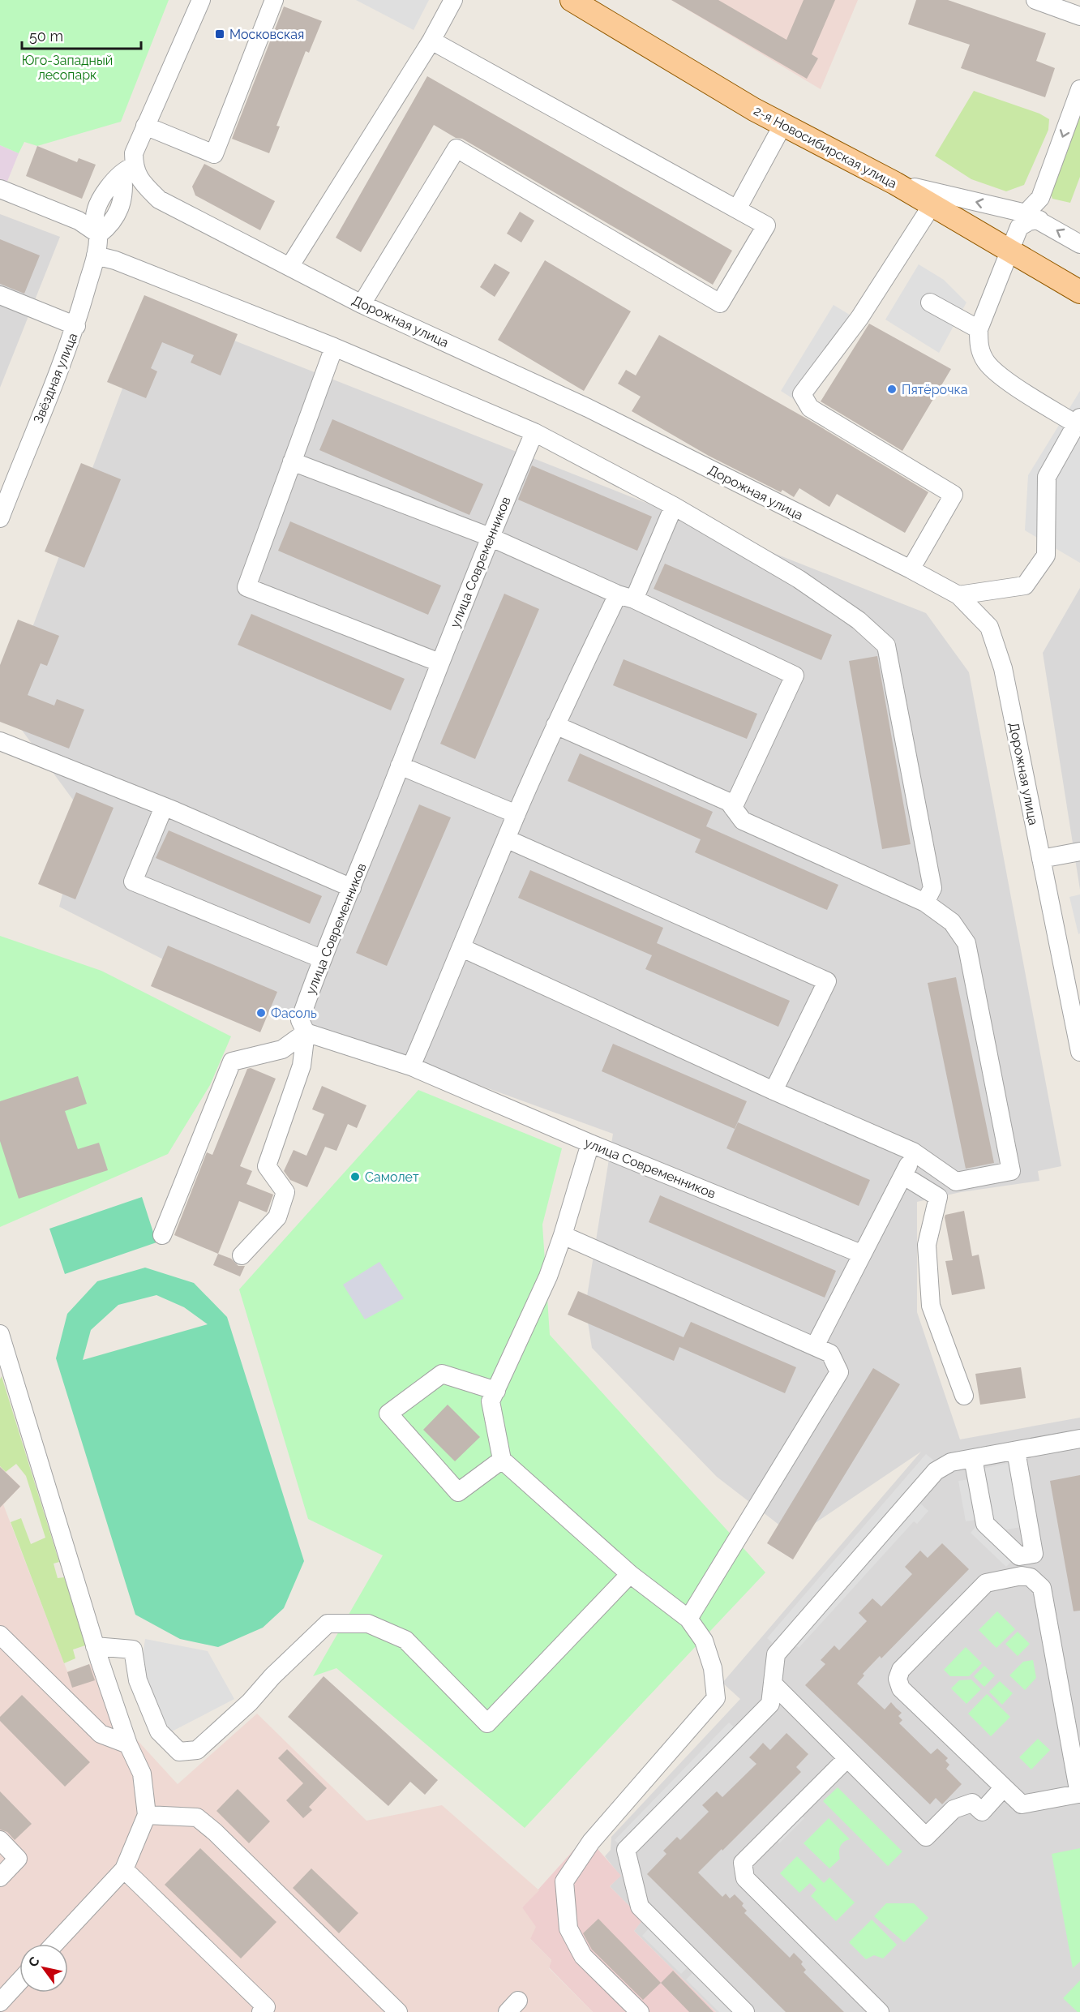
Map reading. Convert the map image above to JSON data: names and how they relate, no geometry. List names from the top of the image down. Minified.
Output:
{"streets":{"main road":["2-я Новосибирская улица"],"street":["Дорожная улица","Звёздная улица","улица Современников"]},"crossings":[["Дорожная улица","Звёздная улица"]],"parks":["Юго-Западный лесопарк"],"places":{"transit":["Московская"],"other":["Пятёрочка","Фасоль","Самолет"]},"scale_bar":"50 m","north":"top left"}
